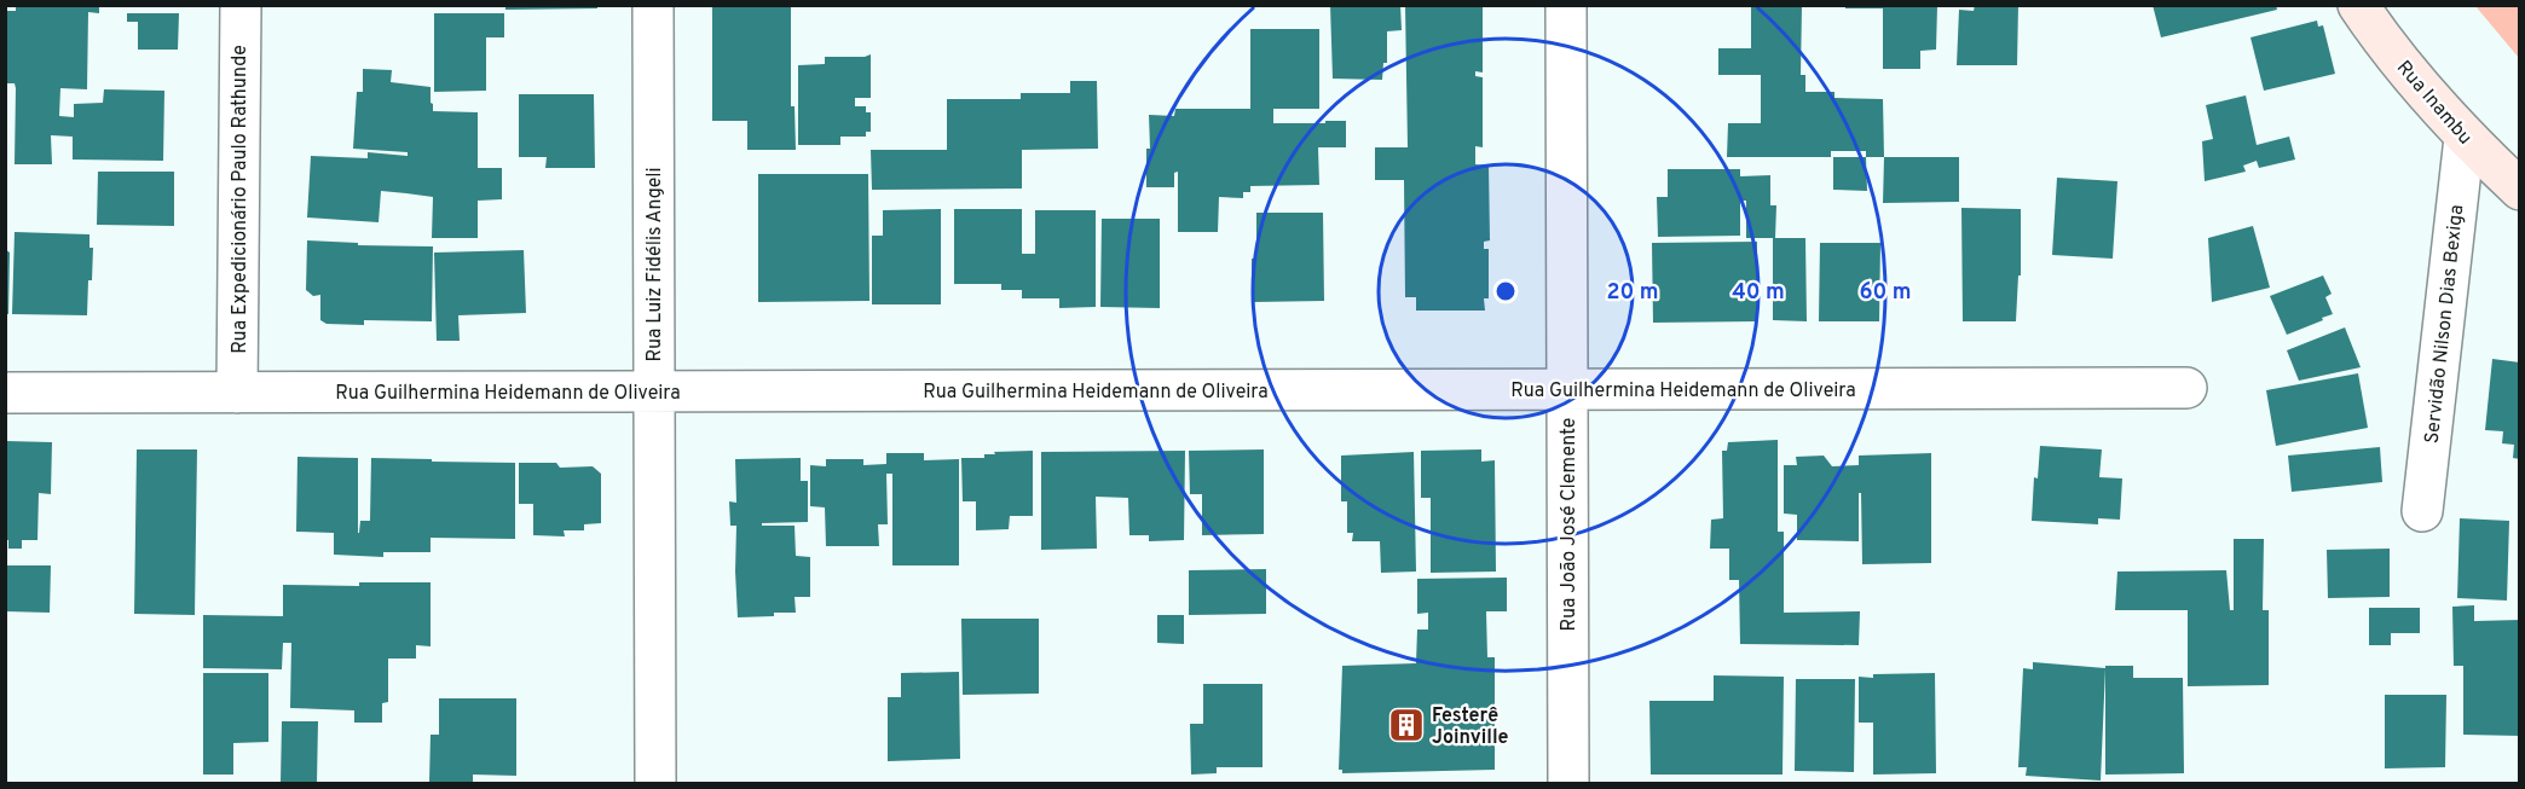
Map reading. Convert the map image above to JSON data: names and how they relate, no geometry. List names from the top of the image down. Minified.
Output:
{"streets":{"street":["Rua Inambu","Rua Expedicionário Paulo Rathunde","Rua Luiz Fidélis Angeli","Servidão Nilson Dias Bexiga","Rua Guilhermina Heidemann de Oliveira","Rua João José Clemente"]},"crossings":[["Rua Inambu","Servidão Nilson Dias Bexiga"],["Rua Expedicionário Paulo Rathunde","Rua Guilhermina Heidemann de Oliveira"],["Rua Luiz Fidélis Angeli","Rua Guilhermina Heidemann de Oliveira"],["Rua Guilhermina Heidemann de Oliveira","Rua João José Clemente"]],"places":{"building":["Festerê Joinville"]},"rings":["20 m","40 m","60 m"]}
